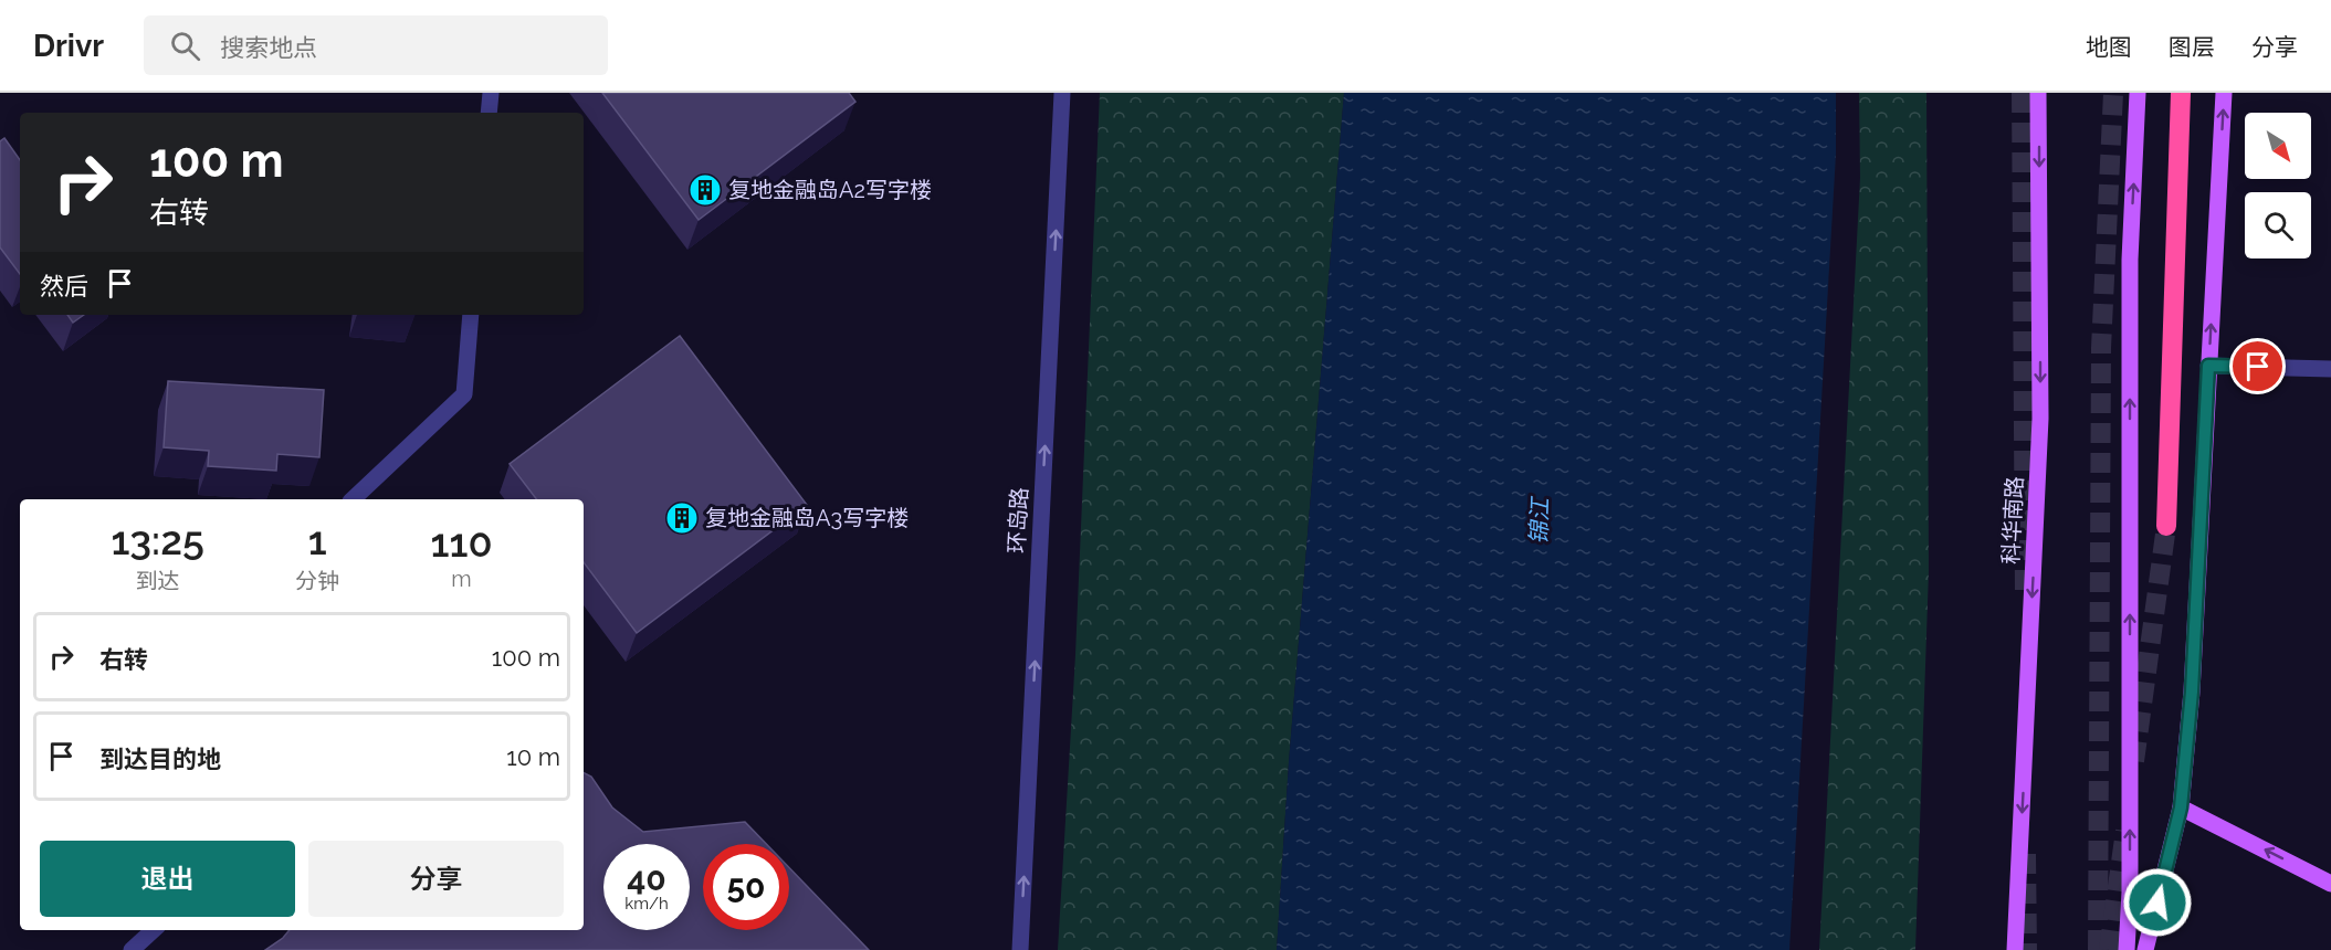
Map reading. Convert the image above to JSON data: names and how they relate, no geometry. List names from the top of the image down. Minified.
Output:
{"streets":{"main road":["科华南路"],"street":["环岛路"]},"one_way":["环岛路"],"water":["锦江"],"places":{"building":["复地金融岛A2写字楼","复地金融岛A3写字楼"]},"north":"bottom right","page":{"header":"Drivr","search":"搜索地点","nav":["地图","图层","分享"],"turn":["100 m","右转"],"then":"然后","eta":["13:25","到达","1","分钟","110","m"],"list":[{"name":"右转","value":"100 m"},{"name":"到达目的地","value":"10 m"}],"buttons":["退出","分享"],"speed":"40 km/h","limit":"50"}}
